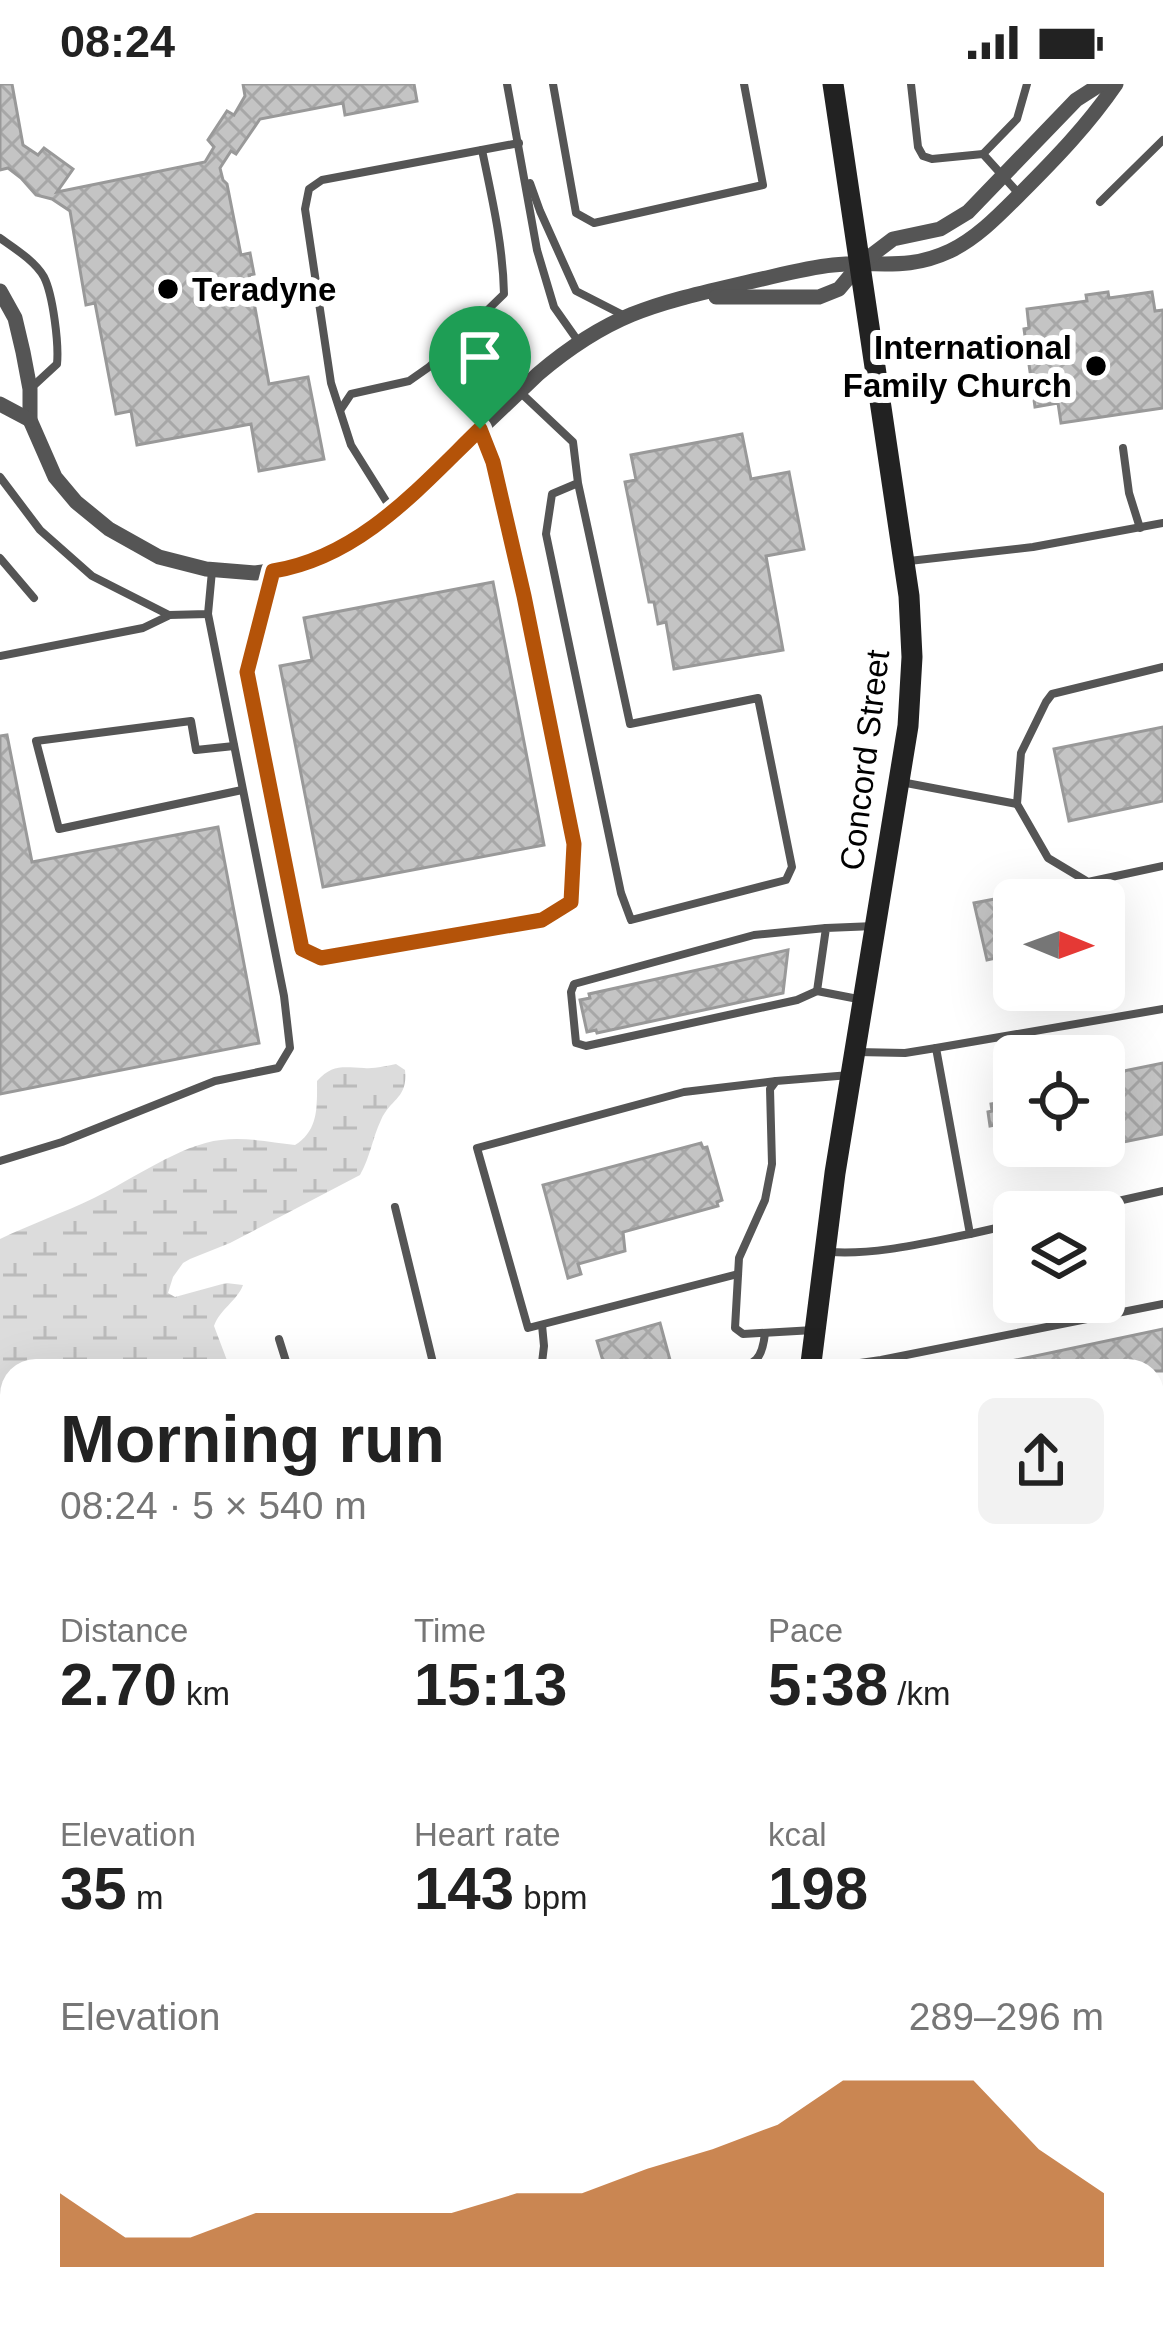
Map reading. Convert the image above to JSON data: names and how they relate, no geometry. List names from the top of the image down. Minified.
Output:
{"streets":{"street":["Concord Street"]},"places":["Teradyne","International Family Church"],"north":"right","page":{"status":"08:24","heading":["Morning run","08:24 · 5 × 540 m"],"stats":[["Distance","2.70 km"],["Time","15:13"],["Pace","5:38 /km"],["Elevation","35 m"],["Heart rate","143 bpm"],["kcal","198"]],"chart":["Elevation","289–296 m"]}}
